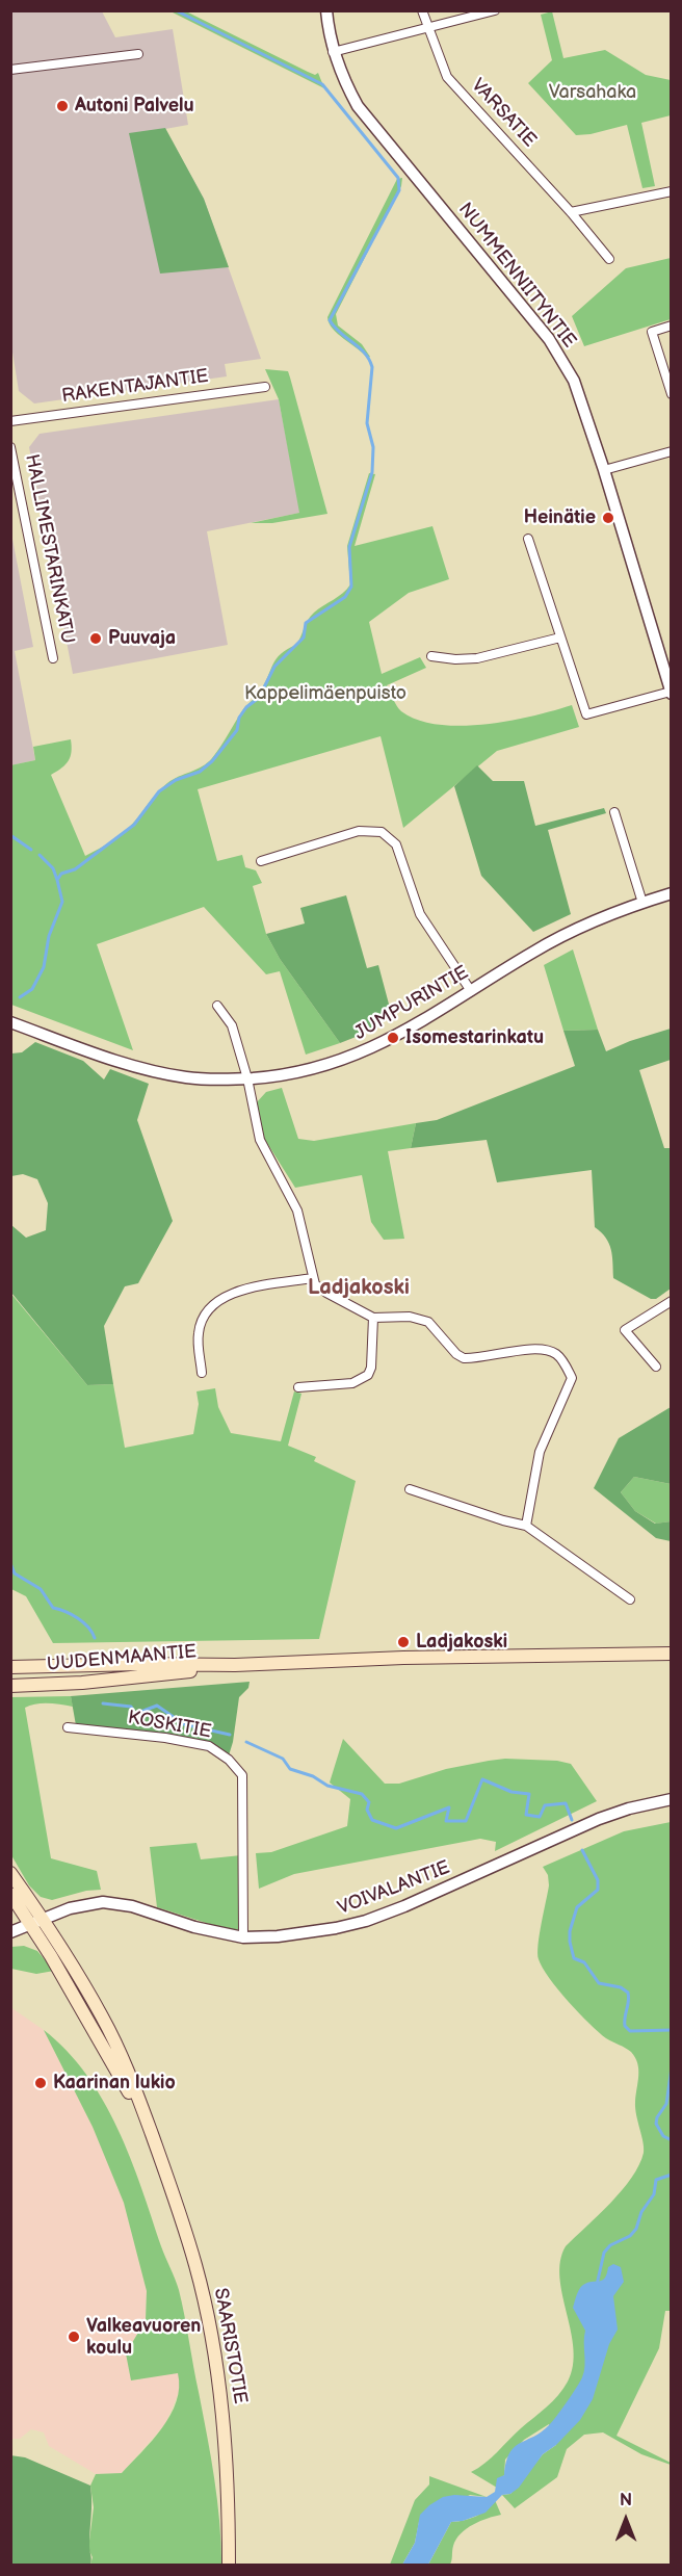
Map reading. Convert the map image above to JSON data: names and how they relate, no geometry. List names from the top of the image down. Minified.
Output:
{"streets":{"main road":["UUDENMAANTIE","SAARISTOTIE"],"street":["VARSATIE","NUMMENNIITYNTIE","RAKENTAJANTIE","HALLIMESTARINKATU","JUMPURINTIE","KOSKITIE","VOIVALANTIE"]},"crossings":[["KOSKITIE","VOIVALANTIE"],["VOIVALANTIE","SAARISTOTIE"]],"districts":["Ladjakoski"],"parks":["Varsahaka","Kappelimäenpuisto"],"places":["Autoni Palvelu","Heinätie","Puuvaja","Isomestarinkatu","Ladjakoski","Kaarinan lukio","Valkeavuoren koulu"],"north":"top"}
